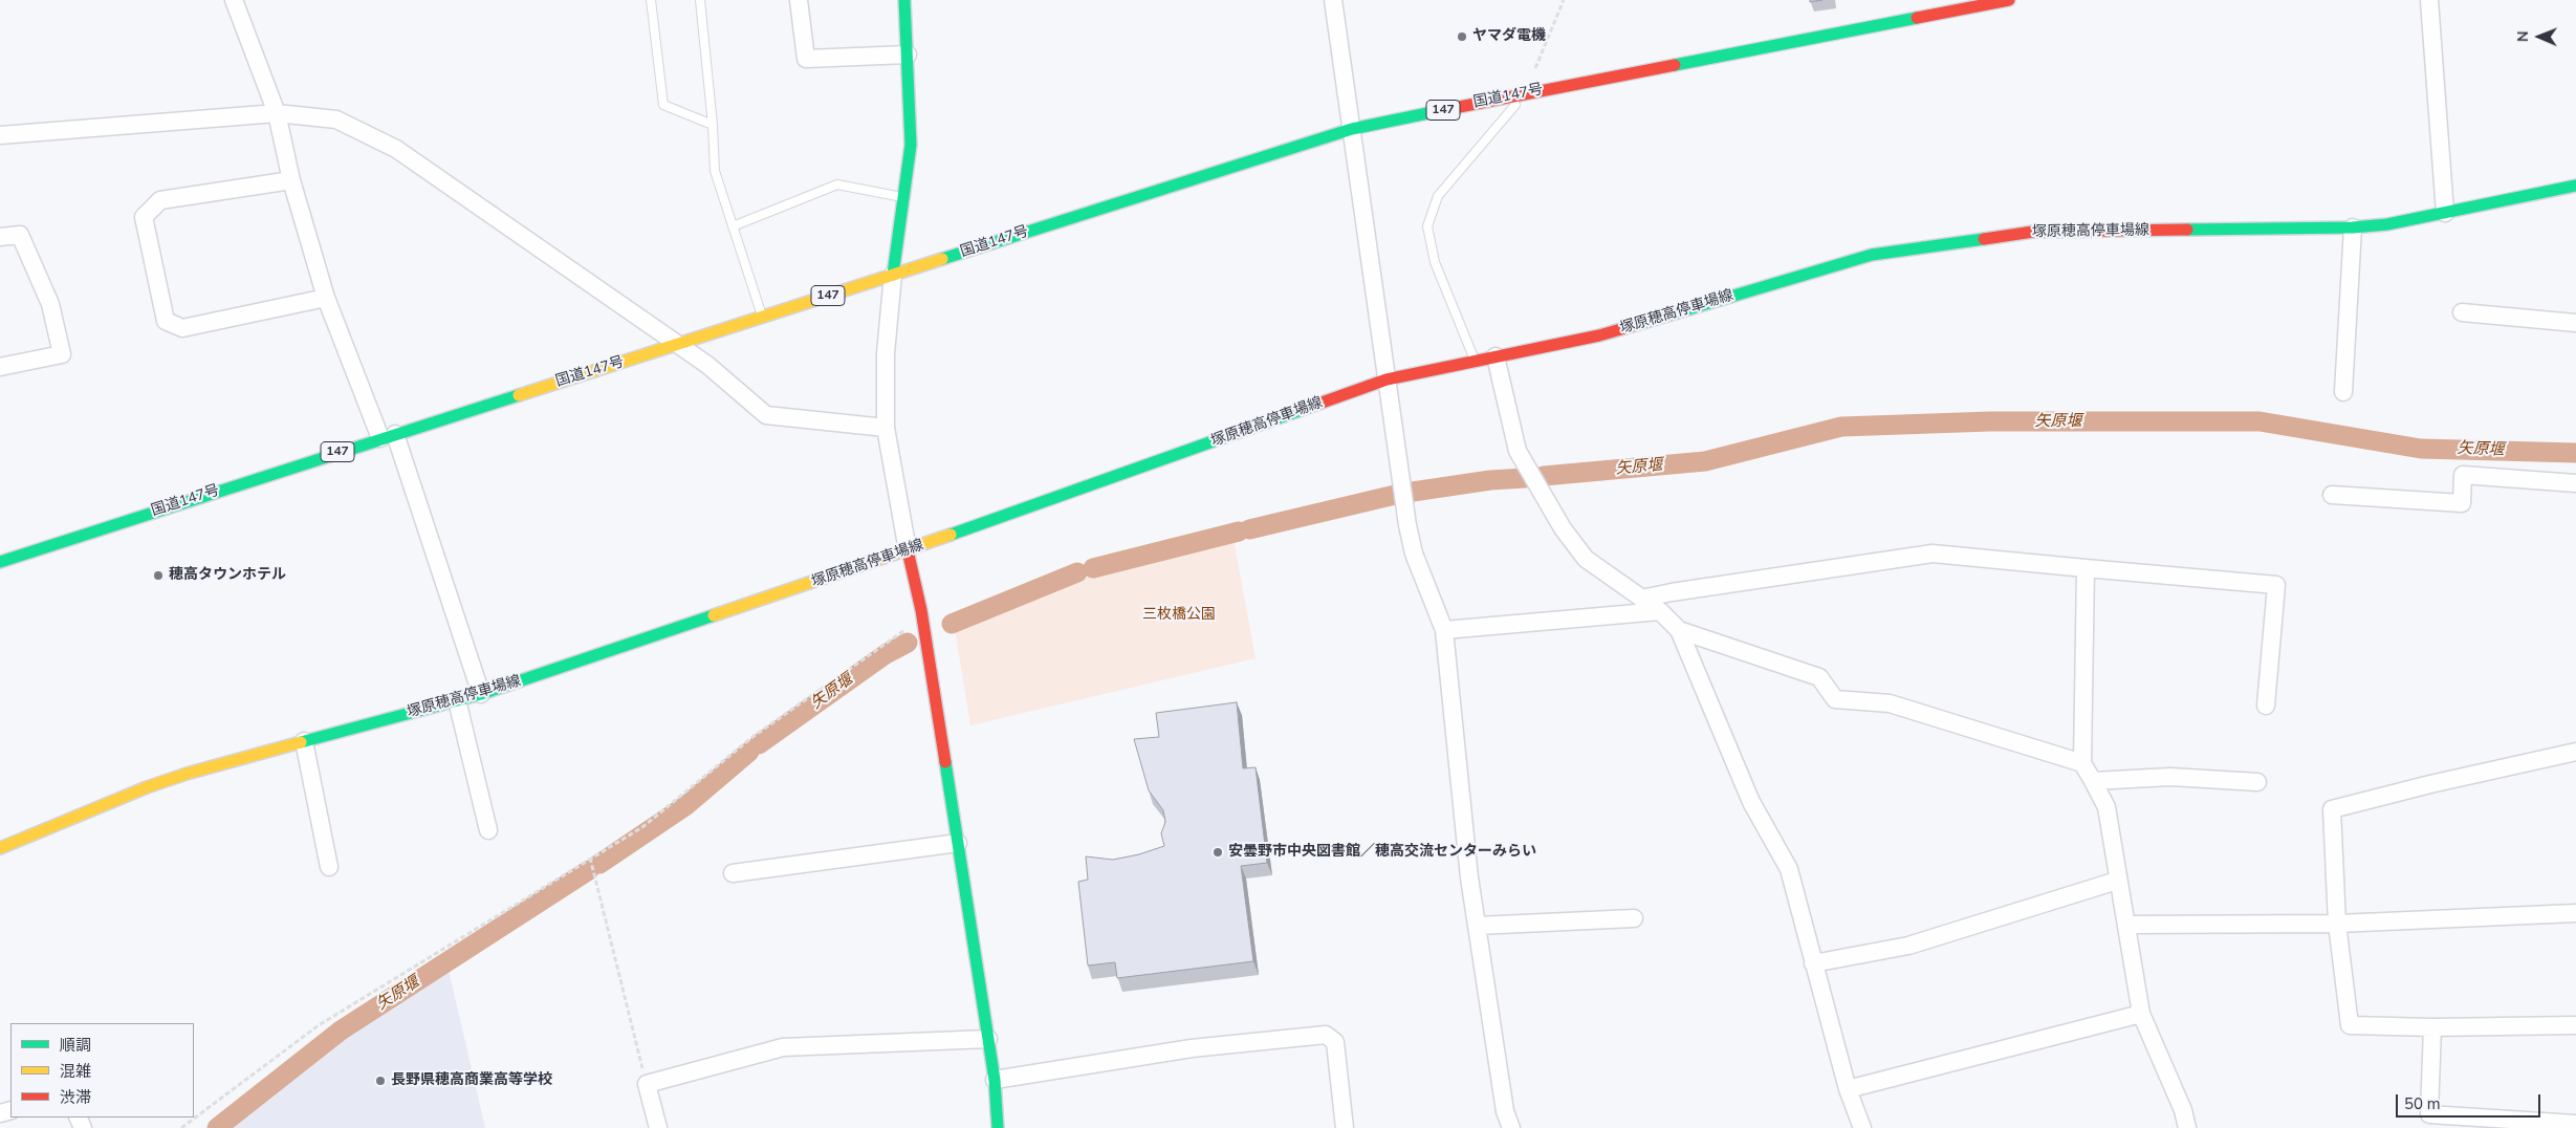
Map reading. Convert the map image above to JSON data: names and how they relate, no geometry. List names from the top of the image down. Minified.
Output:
{"streets":{"main road":["国道147号","147","塚原穂高停車場線"]},"water":["矢原堰"],"parks":["三枚橋公園"],"places":["ヤマダ電機","穂高タウンホテル","安曇野市中央図書館／穂高交流センターみらい","長野県穂高商業高等学校"],"legend":["順調","混雑","渋滞"],"scale_bar":"50 m","north":"left"}
